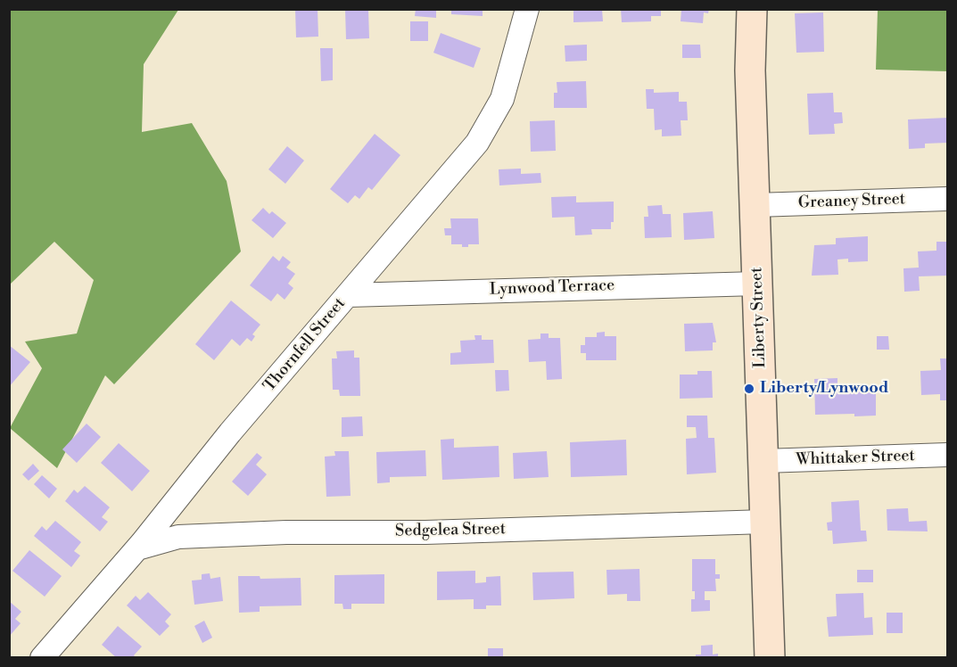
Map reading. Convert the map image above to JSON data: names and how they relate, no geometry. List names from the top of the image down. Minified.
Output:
{"streets":{"main road":["Liberty Street"],"street":["Greaney Street","Lynwood Terrace","Thornfell Street","Whittaker Street","Sedgelea Street"]},"crossings":[["Greaney Street","Liberty Street"],["Lynwood Terrace","Liberty Street"],["Lynwood Terrace","Thornfell Street"],["Liberty Street","Whittaker Street"],["Liberty Street","Sedgelea Street"],["Thornfell Street","Sedgelea Street"]],"places":["Liberty/Lynwood"]}
